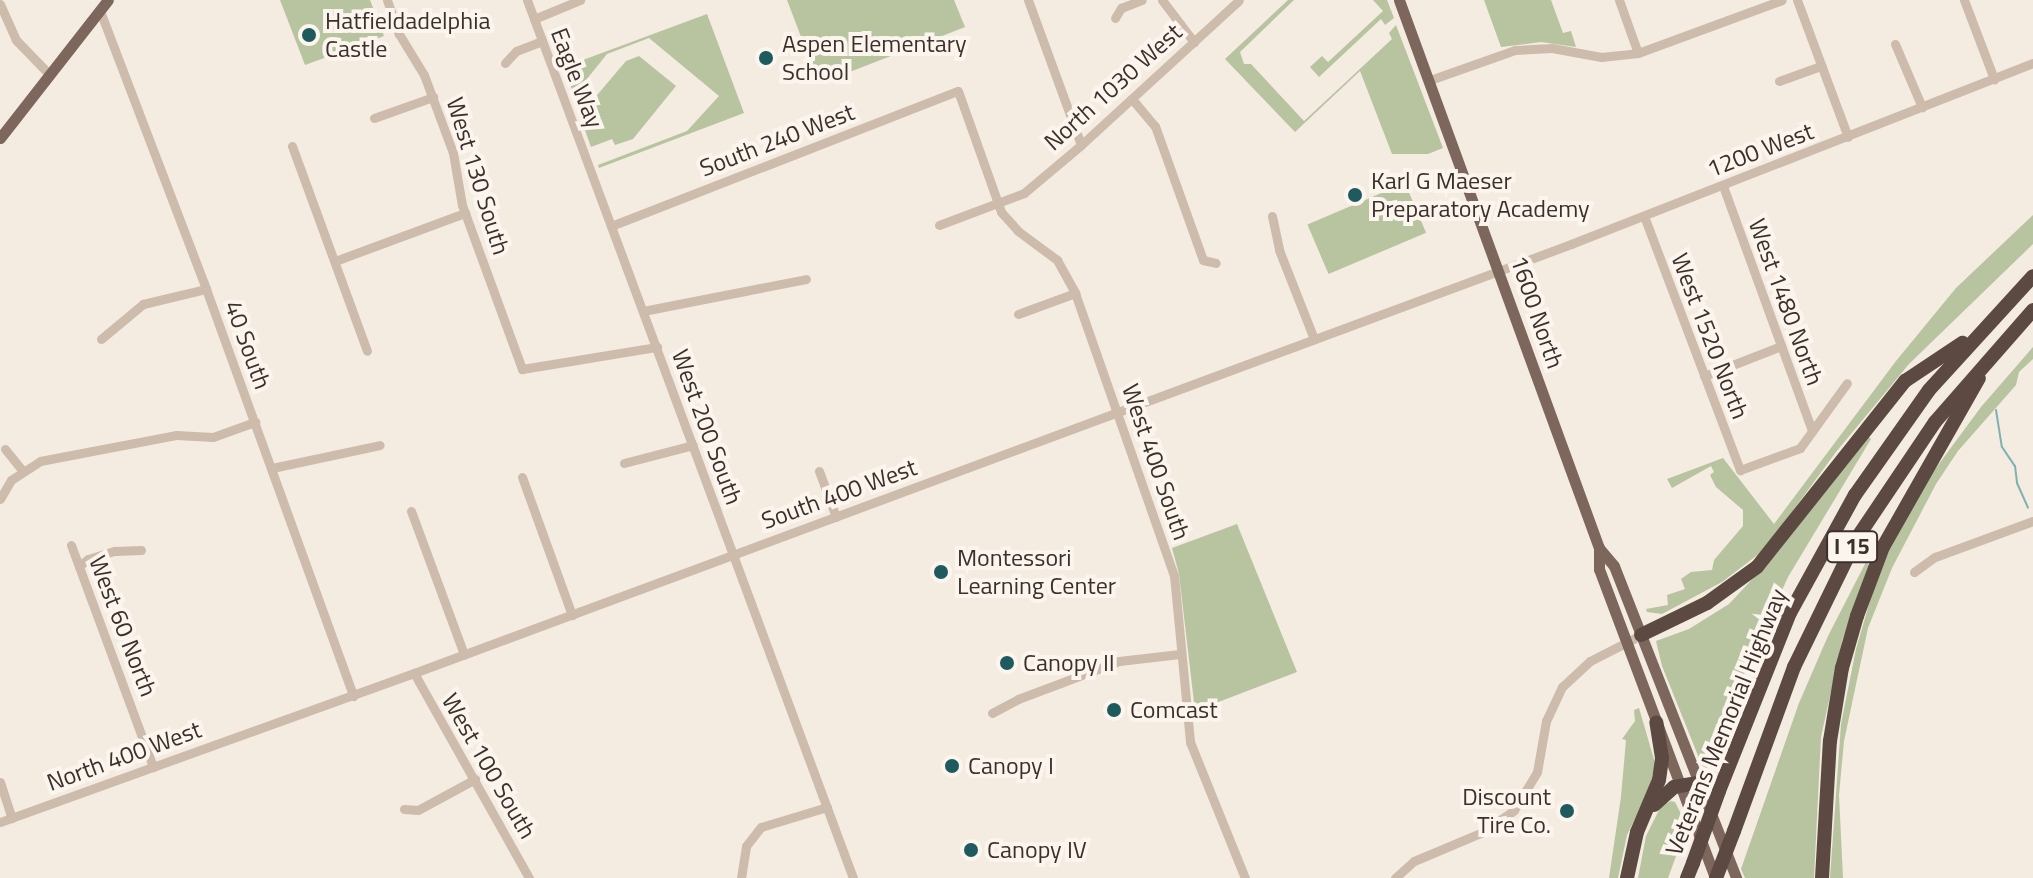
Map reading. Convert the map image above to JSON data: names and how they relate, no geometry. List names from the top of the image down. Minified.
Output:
{"streets":{"highway":["I 15","Veterans Memorial Highway"],"main road":["1600 North"],"street":["Eagle Way","North 1030 West","South 240 West","1200 West","West 130 South","West 1480 North","West 1520 North","40 South","West 200 South","West 400 South","South 400 West","West 60 North","North 400 West","West 100 South"]},"crossings":[["Eagle Way","West 200 South"],["North 1030 West","West 400 South"],["South 240 West","West 200 South"],["South 240 West","West 400 South"],["1200 West","West 1480 North"],["1200 West","1600 North"],["1200 West","West 1520 North"],["1200 West","South 400 West"],["West 130 South","West 200 South"],["West 1480 North","West 1520 North"],["1600 North","Veterans Memorial Highway"],["40 South","South 400 West"],["West 200 South","South 400 West"],["West 400 South","South 400 West"],["South 400 West","North 400 West"],["South 400 West","West 100 South"],["West 60 North","North 400 West"]],"places":["Hatfieldadelphia Castle","Aspen Elementary School","Karl G Maeser Preparatory Academy","Montessori Learning Center","Canopy II","Comcast","Canopy I","Discount Tire Co.","Canopy IV"]}
